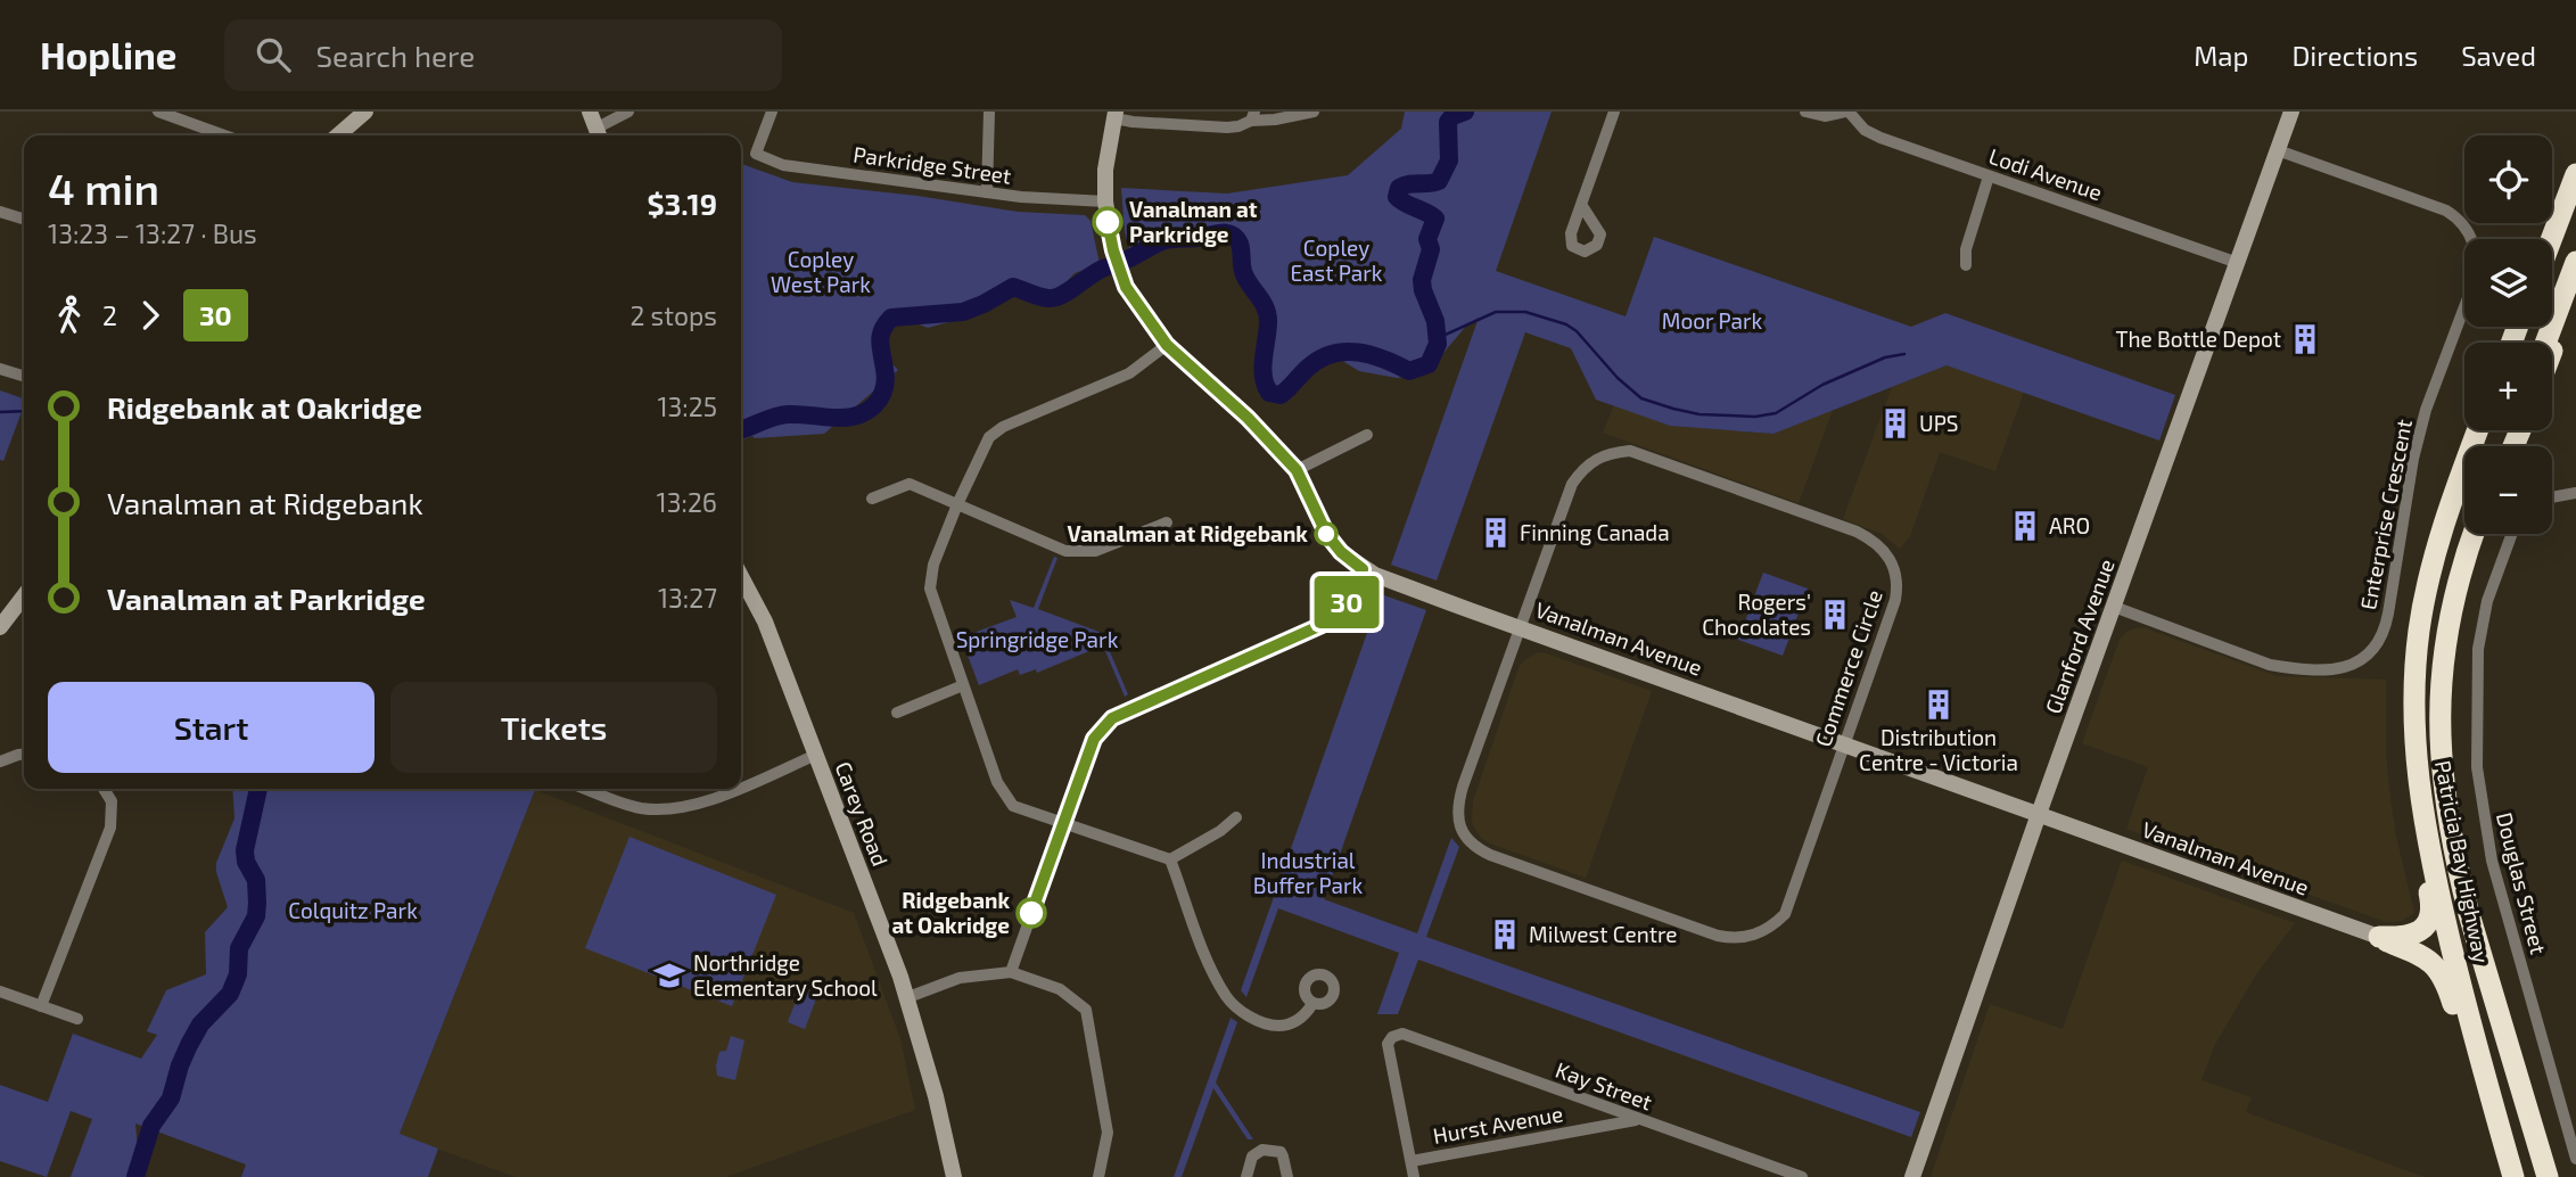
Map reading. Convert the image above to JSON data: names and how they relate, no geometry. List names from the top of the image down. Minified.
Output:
{"streets":{"highway":["Patricia Bay Highway"],"street":["Parkridge Street","Lodi Avenue","Enterprise Crescent","Glanford Avenue","Vanalman Avenue","Commerce Circle","Carey Road","Douglas Street","Kay Street","Hurst Avenue"]},"crossings":[["Parkridge Street","Vanalman Avenue"],["Lodi Avenue","Glanford Avenue"],["Enterprise Crescent","Glanford Avenue"],["Glanford Avenue","Vanalman Avenue"],["Vanalman Avenue","Commerce Circle"],["Kay Street","Hurst Avenue"]],"parks":["Copley East Park","Copley West Park","Moor Park","Springridge Park","Industrial Buffer Park","Colquitz Park"],"places":{"other":["Vanalman at Parkridge","Vanalman at Ridgebank","Ridgebank at Oakridge"],"building":["The Bottle Depot","UPS","ARO","Finning Canada","Rogers' Chocolates","Distribution Centre - Victoria","Milwest Centre"],"school or university":["Northridge Elementary School"]},"lines":["bus line 30"],"page":{"header":"Hopline","search":"Search here","nav":["Map","Directions","Saved"],"on_map":"30","map_buttons":["+","−"],"heading":["4 min","13:23 – 13:27 · Bus","$3.19"],"legs":["2","30","2 stops"],"list":[{"name":"Ridgebank at Oakridge","value":"13:25"},{"name":"Vanalman at Ridgebank","value":"13:26"},{"name":"Vanalman at Parkridge","value":"13:27"}],"buttons":["Start","Tickets"]}}
